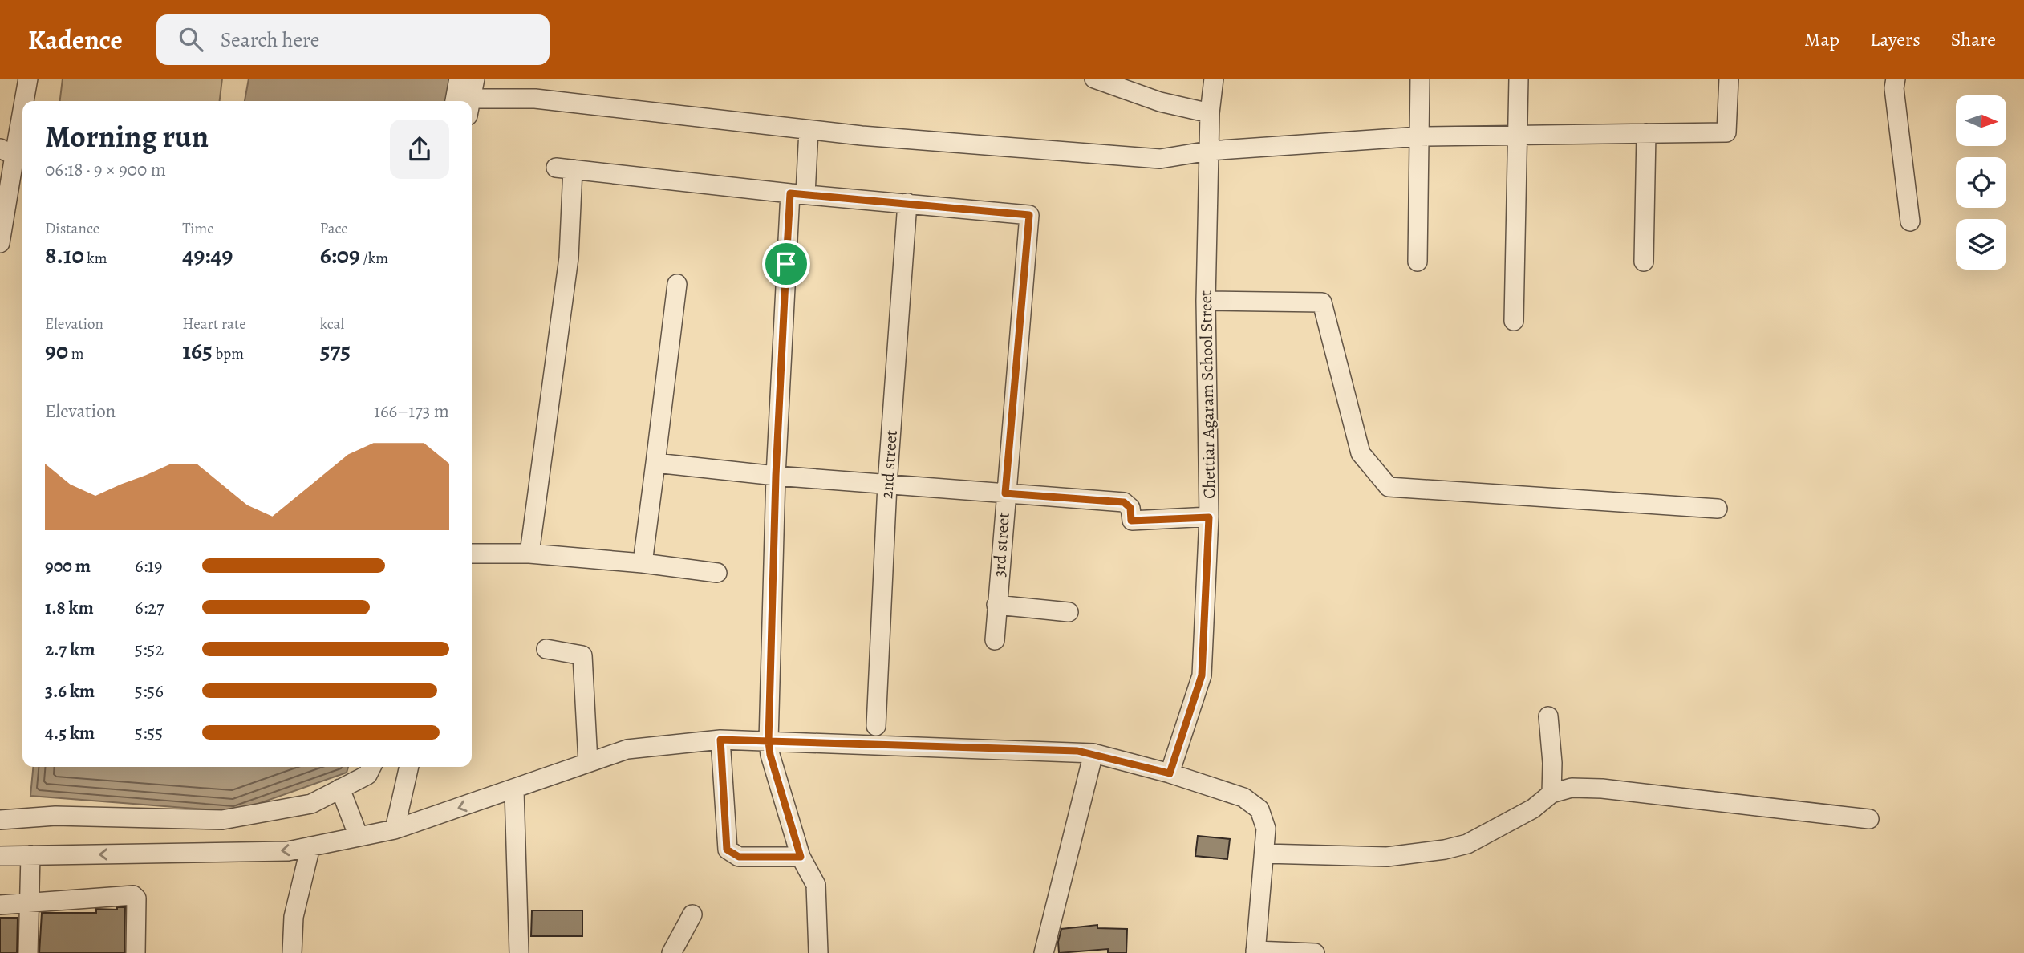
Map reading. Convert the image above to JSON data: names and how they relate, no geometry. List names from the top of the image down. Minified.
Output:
{"streets":{"street":["Chettiar Agaram School Street","2nd street","3rd street"]},"crossings":[["2nd street","3rd street"]],"north":"right","page":{"header":"Kadence","search":"Search here","nav":["Map","Layers","Share"],"heading":["Morning run","06:18 · 9 × 900 m"],"stats":[["Distance","8.10 km"],["Time","49:49"],["Pace","6:09 /km"],["Elevation","90 m"],["Heart rate","165 bpm"],["kcal","575"]],"chart":["Elevation","166–173 m"],"list":[{"name":"900 m","note":"6:19"},{"name":"1.8 km","note":"6:27"},{"name":"2.7 km","note":"5:52"},{"name":"3.6 km","note":"5:56"},{"name":"4.5 km","note":"5:55"}]}}
